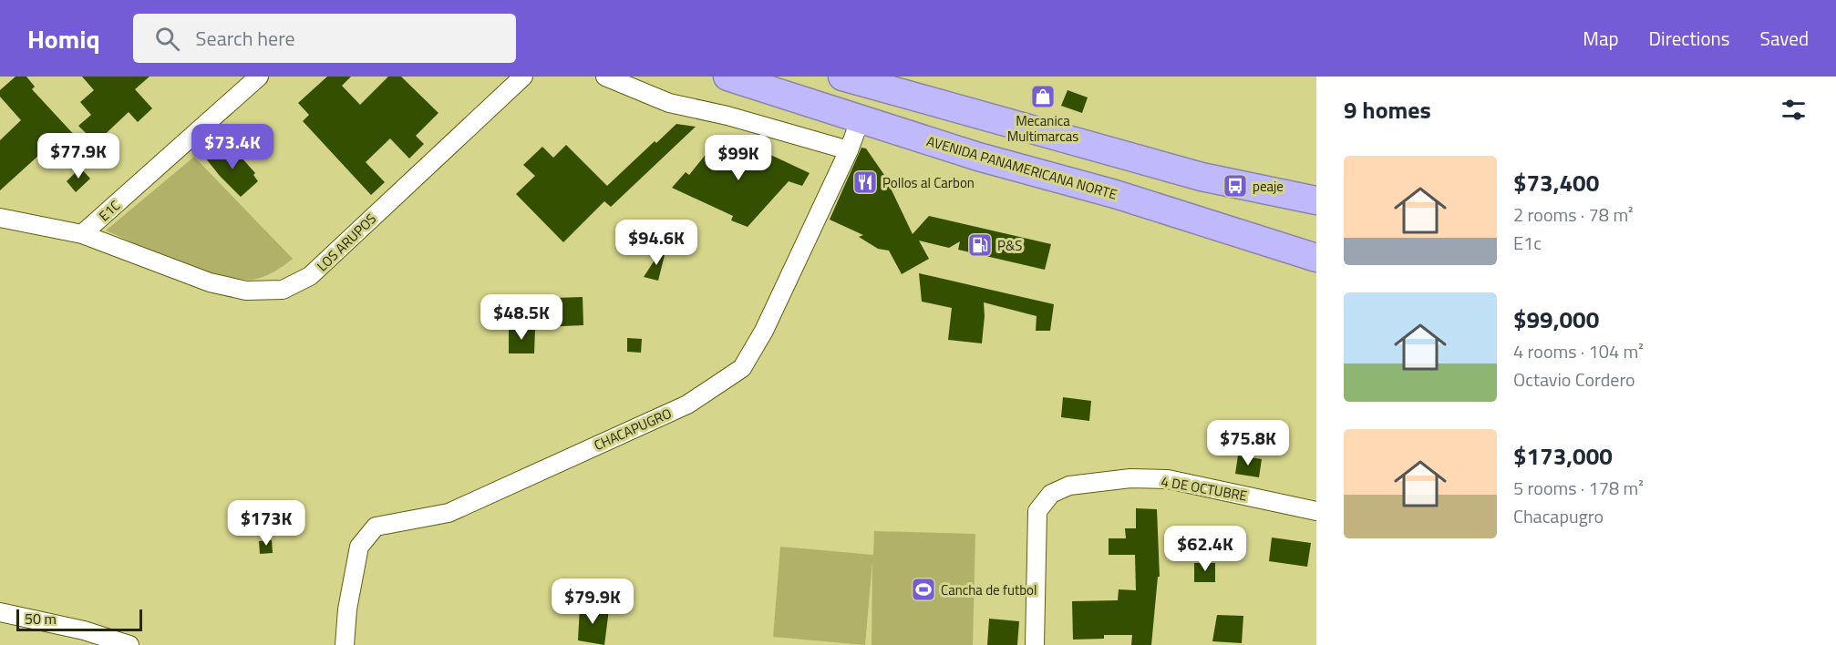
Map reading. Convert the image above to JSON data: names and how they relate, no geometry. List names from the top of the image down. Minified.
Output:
{"streets":{"highway":["AVENIDA PANAMERICANA NORTE"],"street":["E1C","LOS ARUPOS","CHACAPUGRO","4 DE OCTUBRE"]},"crossings":[["AVENIDA PANAMERICANA NORTE","CHACAPUGRO"],["E1C","LOS ARUPOS"]],"places":{"shop":["Mecanica Multimarcas"],"restaurant":["Pollos al Carbon"],"bus stop":["peaje"],"fuel station":["P&S"],"sports":["Cancha de futbol"]},"scale_bar":"50 m","page":{"header":"Homiq","search":"Search here","nav":["Map","Directions","Saved"],"heading":"9 homes","price":["$73.4K","$77.9K","$99K","$94.6K","$48.5K","$75.8K","$173K","$62.4K","$79.9K"],"list":[{"name":"$73,400","note":"2 rooms · 78 m² · E1c"},{"name":"$99,000","note":"4 rooms · 104 m² · Octavio Cordero"},{"name":"$173,000","note":"5 rooms · 178 m² · Chacapugro"}],"scale":"50 m"}}
